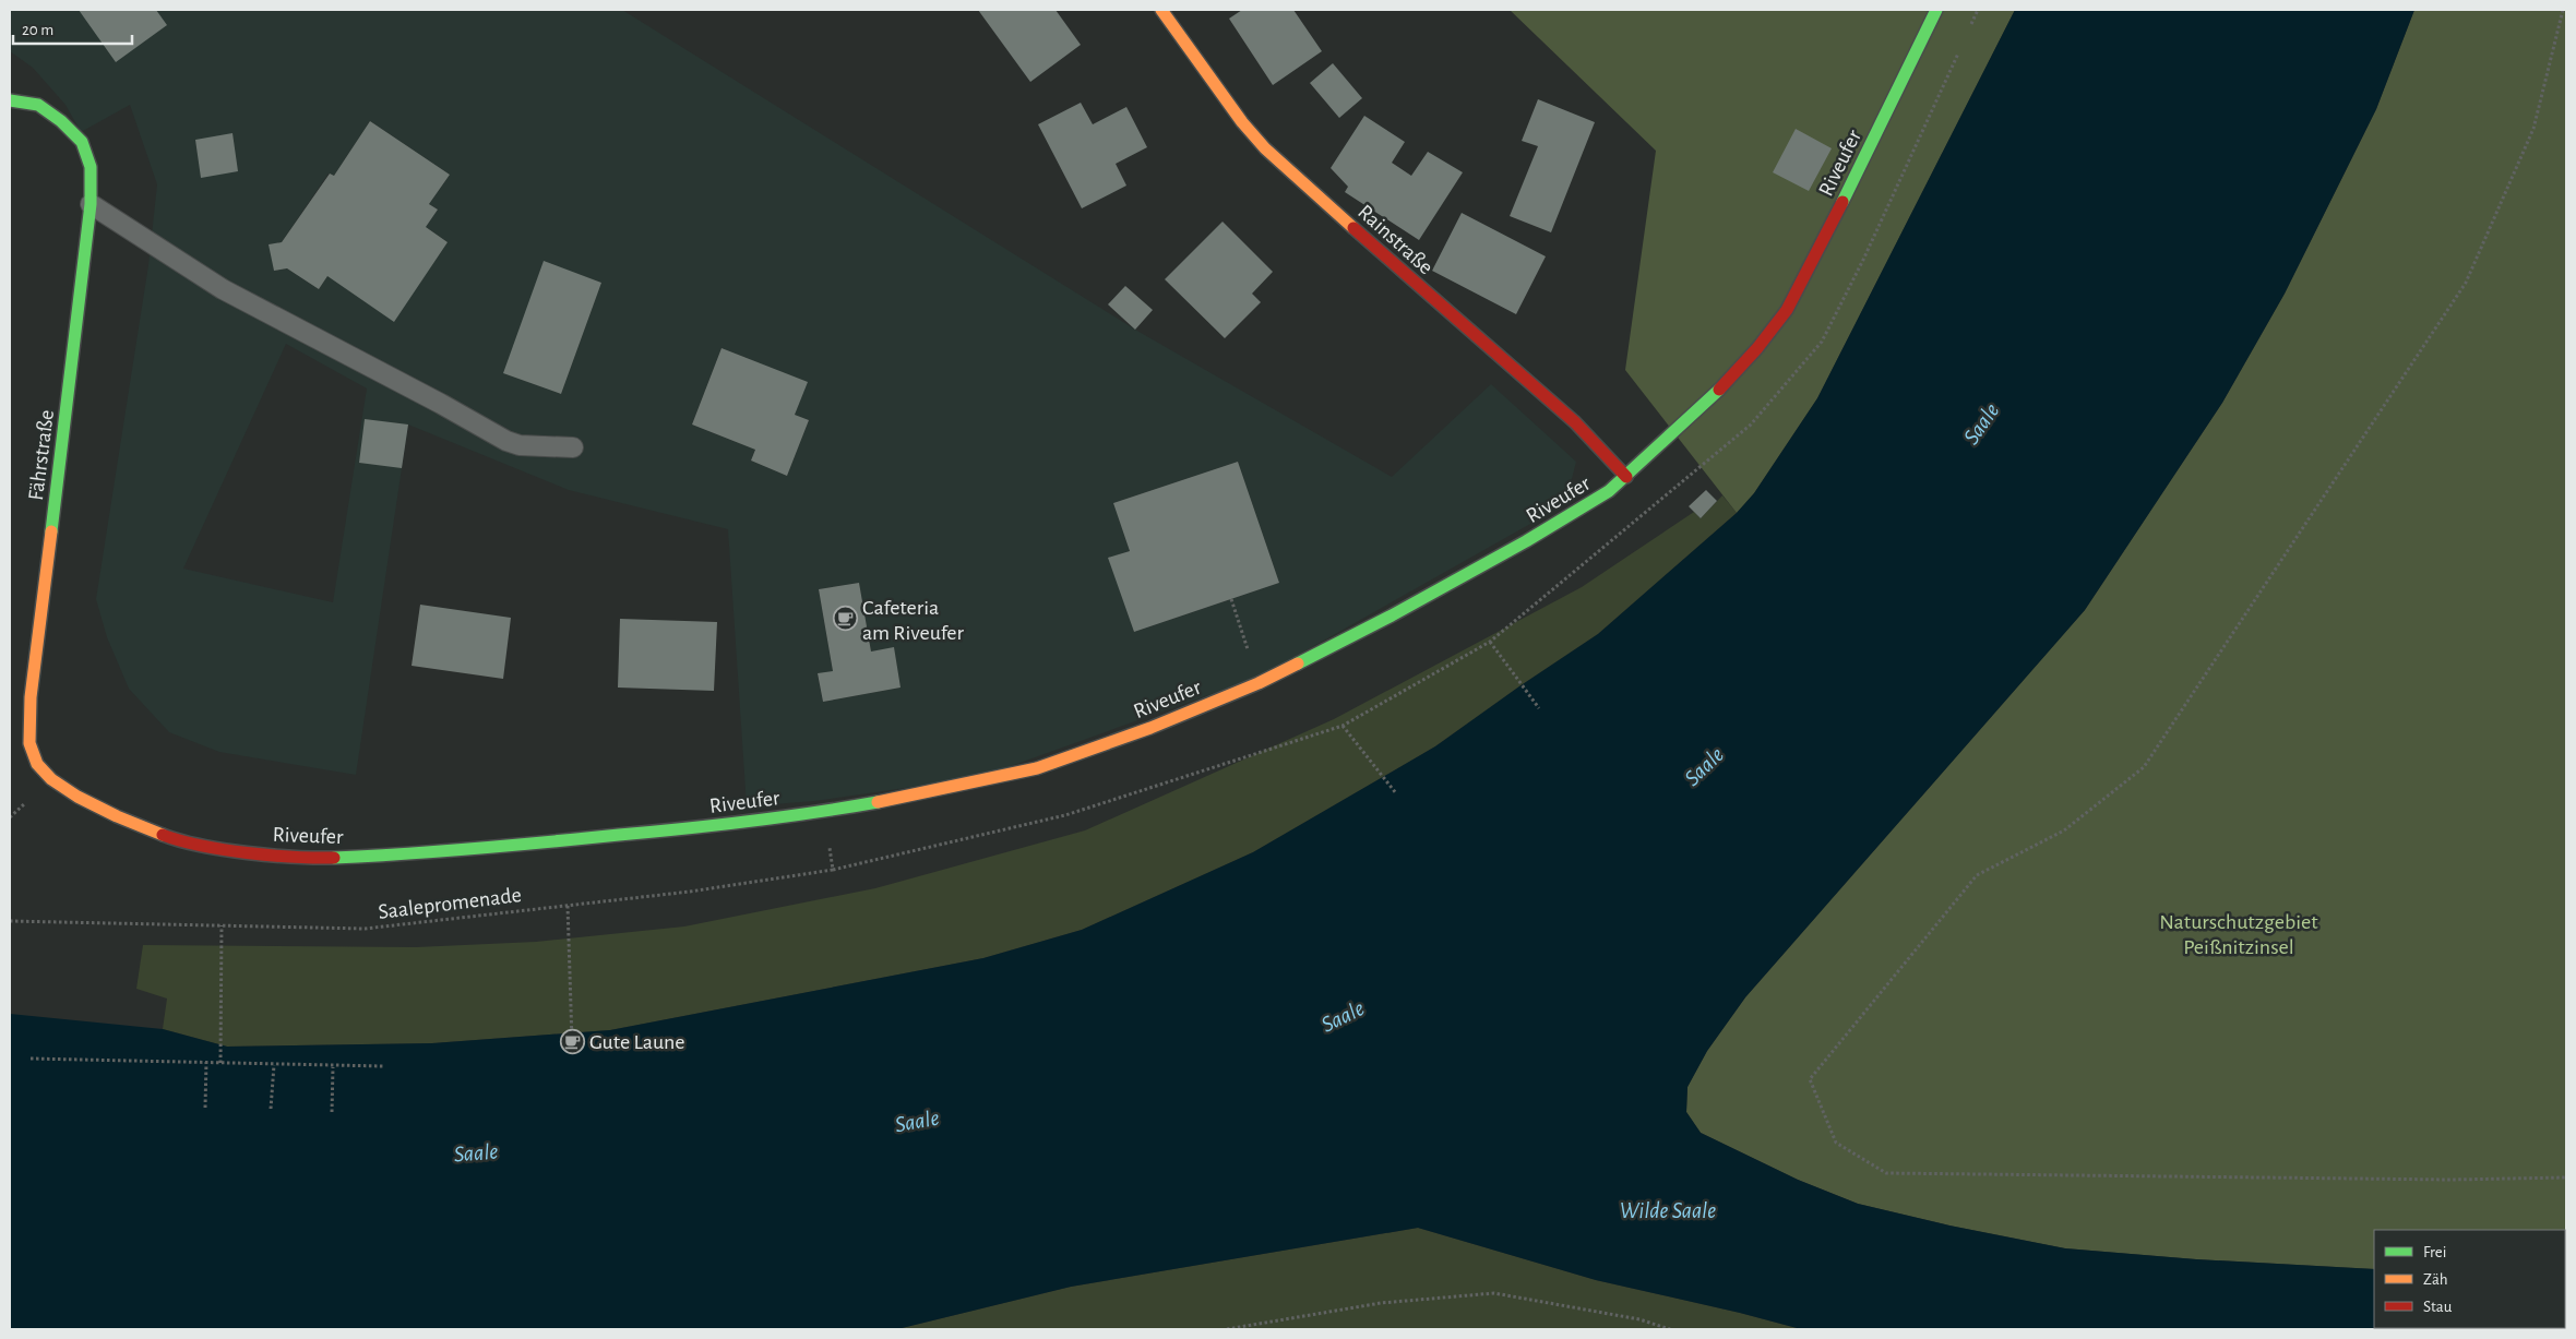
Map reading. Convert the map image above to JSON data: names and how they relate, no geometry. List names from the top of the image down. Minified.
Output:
{"streets":{"street":["Riveufer","Rainstraße","Fährstraße"],"path":["Saalepromenade"]},"crossings":[["Riveufer","Rainstraße"],["Riveufer","Fährstraße"],["Riveufer","Saalepromenade"]],"water":["Saale","Wilde Saale"],"parks":["Naturschutzgebiet Peißnitzinsel"],"places":{"cafe":["Cafeteria am Riveufer","Gute Laune"]},"legend":["Frei","Zäh","Stau"],"scale_bar":"20 m"}
